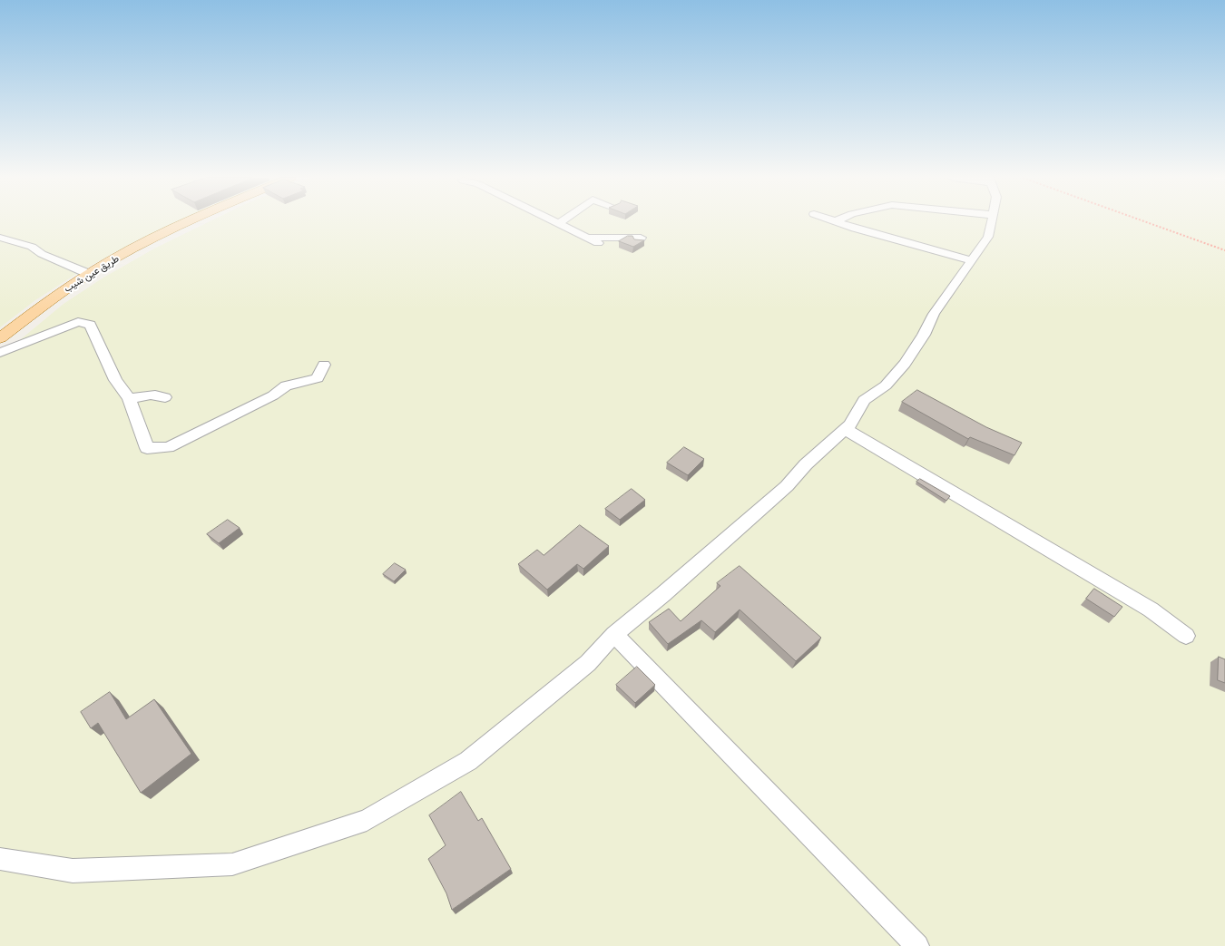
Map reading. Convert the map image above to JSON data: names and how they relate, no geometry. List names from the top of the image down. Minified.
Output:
{"streets":{"main road":["طريق عين شيب"]}}
